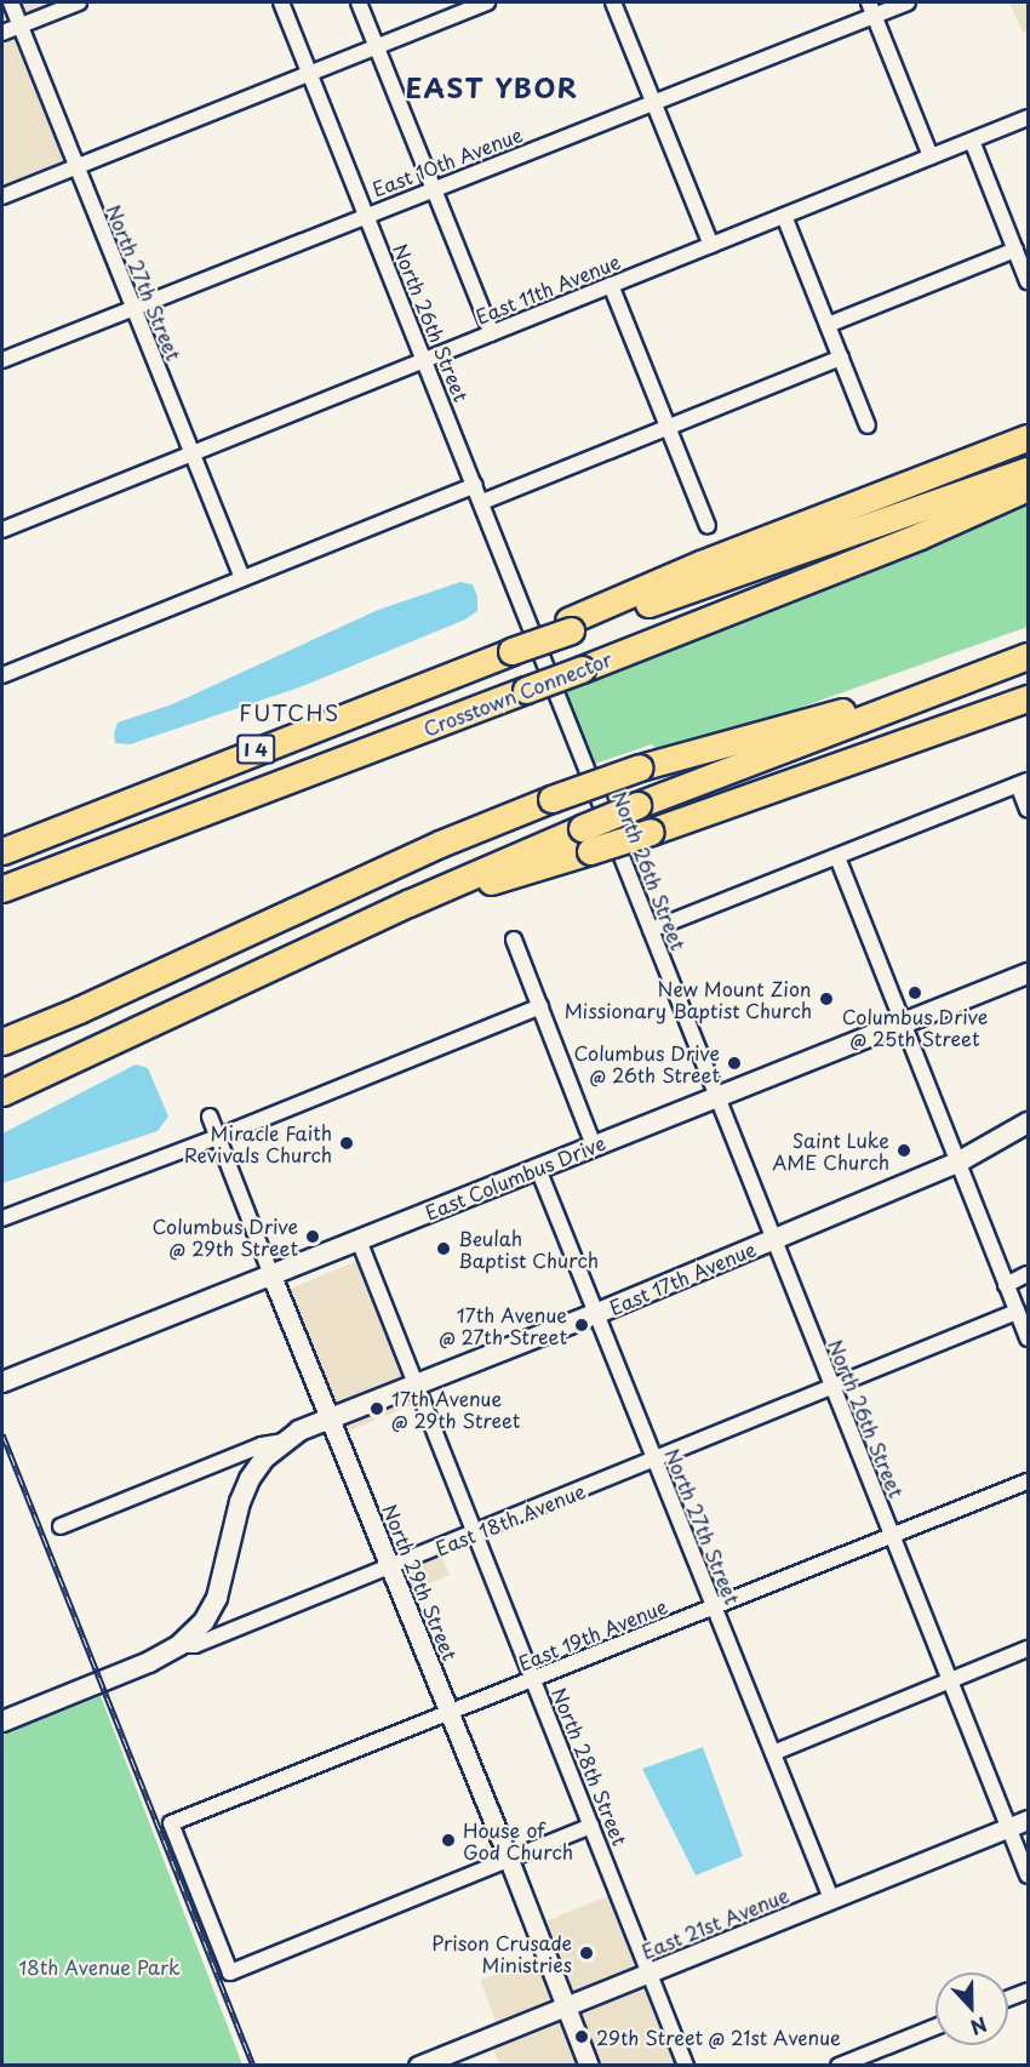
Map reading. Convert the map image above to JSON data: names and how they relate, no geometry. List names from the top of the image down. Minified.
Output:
{"streets":{"highway":["Crosstown Connector","I 4"],"main road":["East Columbus Drive","East 17th Avenue","East 18th Avenue"],"street":["East 10th Avenue","North 27th Street","East 11th Avenue","North 26th Street","North 29th Street","East 19th Avenue","North 28th Street","East 21st Avenue"]},"crossings":[["East 10th Avenue","North 27th Street"],["East 10th Avenue","North 26th Street"],["North 27th Street","East 11th Avenue"],["North 27th Street","East Columbus Drive"],["North 27th Street","East 17th Avenue"],["North 27th Street","East 18th Avenue"],["North 27th Street","East 19th Avenue"],["North 27th Street","East 21st Avenue"],["East 11th Avenue","North 26th Street"],["North 26th Street","East Columbus Drive"],["North 26th Street","East 17th Avenue"],["North 26th Street","East 18th Avenue"],["North 26th Street","East 19th Avenue"],["North 26th Street","East 21st Avenue"],["East Columbus Drive","North 29th Street"],["East Columbus Drive","North 28th Street"],["East 17th Avenue","North 29th Street"],["East 17th Avenue","North 28th Street"],["East 18th Avenue","North 29th Street"],["East 18th Avenue","North 28th Street"],["North 29th Street","East 19th Avenue"],["North 29th Street","East 21st Avenue"],["East 19th Avenue","North 28th Street"],["North 28th Street","East 21st Avenue"]],"districts":["EAST YBOR","FUTCHS"],"parks":["18th Avenue Park"],"places":["Columbus Drive @ 25th Street","New Mount Zion Missionary Baptist Church","Columbus Drive @ 26th Street","Miracle Faith Revivals Church","Saint Luke AME Church","Columbus Drive @ 29th Street","Beulah Baptist Church","17th Avenue @ 27th Street","17th Avenue @ 29th Street","House of God Church","Prison Crusade Ministries","29th Street @ 21st Avenue"],"north":"bottom"}
